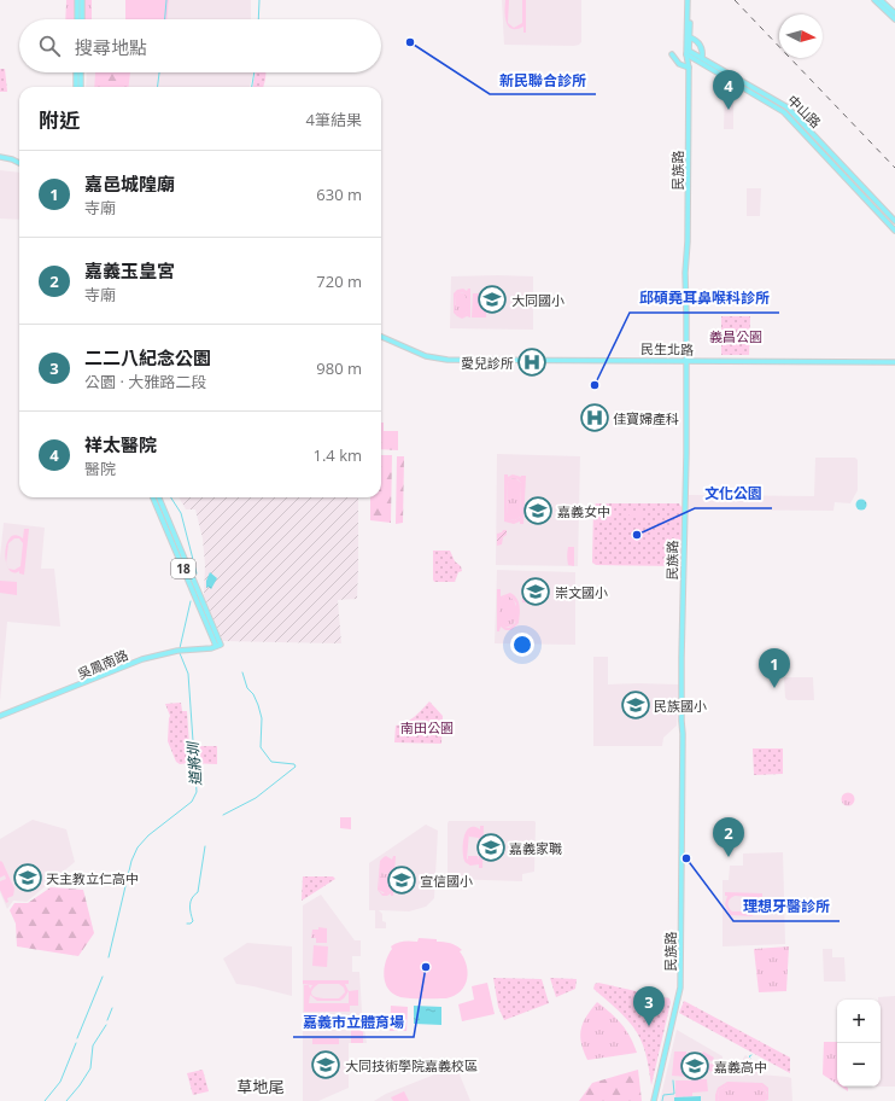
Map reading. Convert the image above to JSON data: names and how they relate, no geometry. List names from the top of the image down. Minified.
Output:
{"streets":{"main road":["中山路","民族路","民生北路","18","吳鳳南路"]},"crossings":[["中山路","民族路"],["民族路","民生北路"],["18","吳鳳南路"]],"districts":["草地尾"],"water":["道將圳"],"parks":["義昌公園","南田公園"],"places":{"other":["新民聯合診所","邱碩堯耳鼻喉科診所","文化公園","理想牙醫診所","嘉義市立體育場"],"school or university":["大同國小","嘉義女中","崇文國小","民族國小","嘉義家職","天主教立仁高中","宣信國小","大同技術學院嘉義校區","嘉義高中"],"hospital":["愛兒診所","佳寶婦產科"]},"north":"right","page":{"search":"搜尋地點","pins":["4","1","2","3"],"heading":["附近","4筆結果"],"list":[{"mark":"1","name":"嘉邑城隍廟","note":"寺廟","value":"630 m"},{"mark":"2","name":"嘉義玉皇宮","note":"寺廟","value":"720 m"},{"mark":"3","name":"二二八紀念公園","note":"公園 · 大雅路二段","value":"980 m"},{"mark":"4","name":"祥太醫院","note":"醫院","value":"1.4 km"}],"map_buttons":["+","−"]}}
